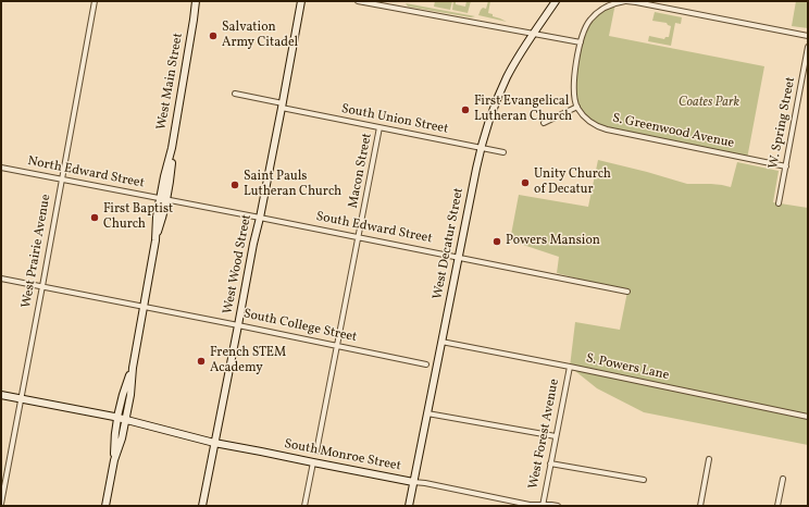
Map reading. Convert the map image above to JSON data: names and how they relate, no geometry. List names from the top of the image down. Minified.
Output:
{"streets":{"street":["West Main Street","South Union Street","W. Spring Street","S. Greenwood Avenue","Macon Street","North Edward Street","South Edward Street","West Decatur Street","West Prairie Avenue","West Wood Street","South College Street","S. Powers Lane","West Forest Avenue","South Monroe Street"]},"crossings":[["West Main Street","North Edward Street"],["West Main Street","South Edward Street"],["West Main Street","South College Street"],["West Main Street","South Monroe Street"],["South Union Street","Macon Street"],["South Union Street","West Decatur Street"],["South Union Street","West Wood Street"],["W. Spring Street","S. Greenwood Avenue"],["Macon Street","South Edward Street"],["Macon Street","South College Street"],["North Edward Street","South Edward Street"],["North Edward Street","West Prairie Avenue"],["South Edward Street","West Decatur Street"],["South Edward Street","West Wood Street"],["West Decatur Street","S. Powers Lane"],["West Decatur Street","South Monroe Street"],["West Prairie Avenue","South College Street"],["West Prairie Avenue","South Monroe Street"],["West Wood Street","South College Street"],["West Wood Street","South Monroe Street"],["S. Powers Lane","West Forest Avenue"],["West Forest Avenue","South Monroe Street"]],"parks":["Coates Park"],"places":["Salvation Army Citadel","First Evangelical Lutheran Church","Unity Church of Decatur","Saint Pauls Lutheran Church","First Baptist Church","Powers Mansion","French STEM Academy"]}
